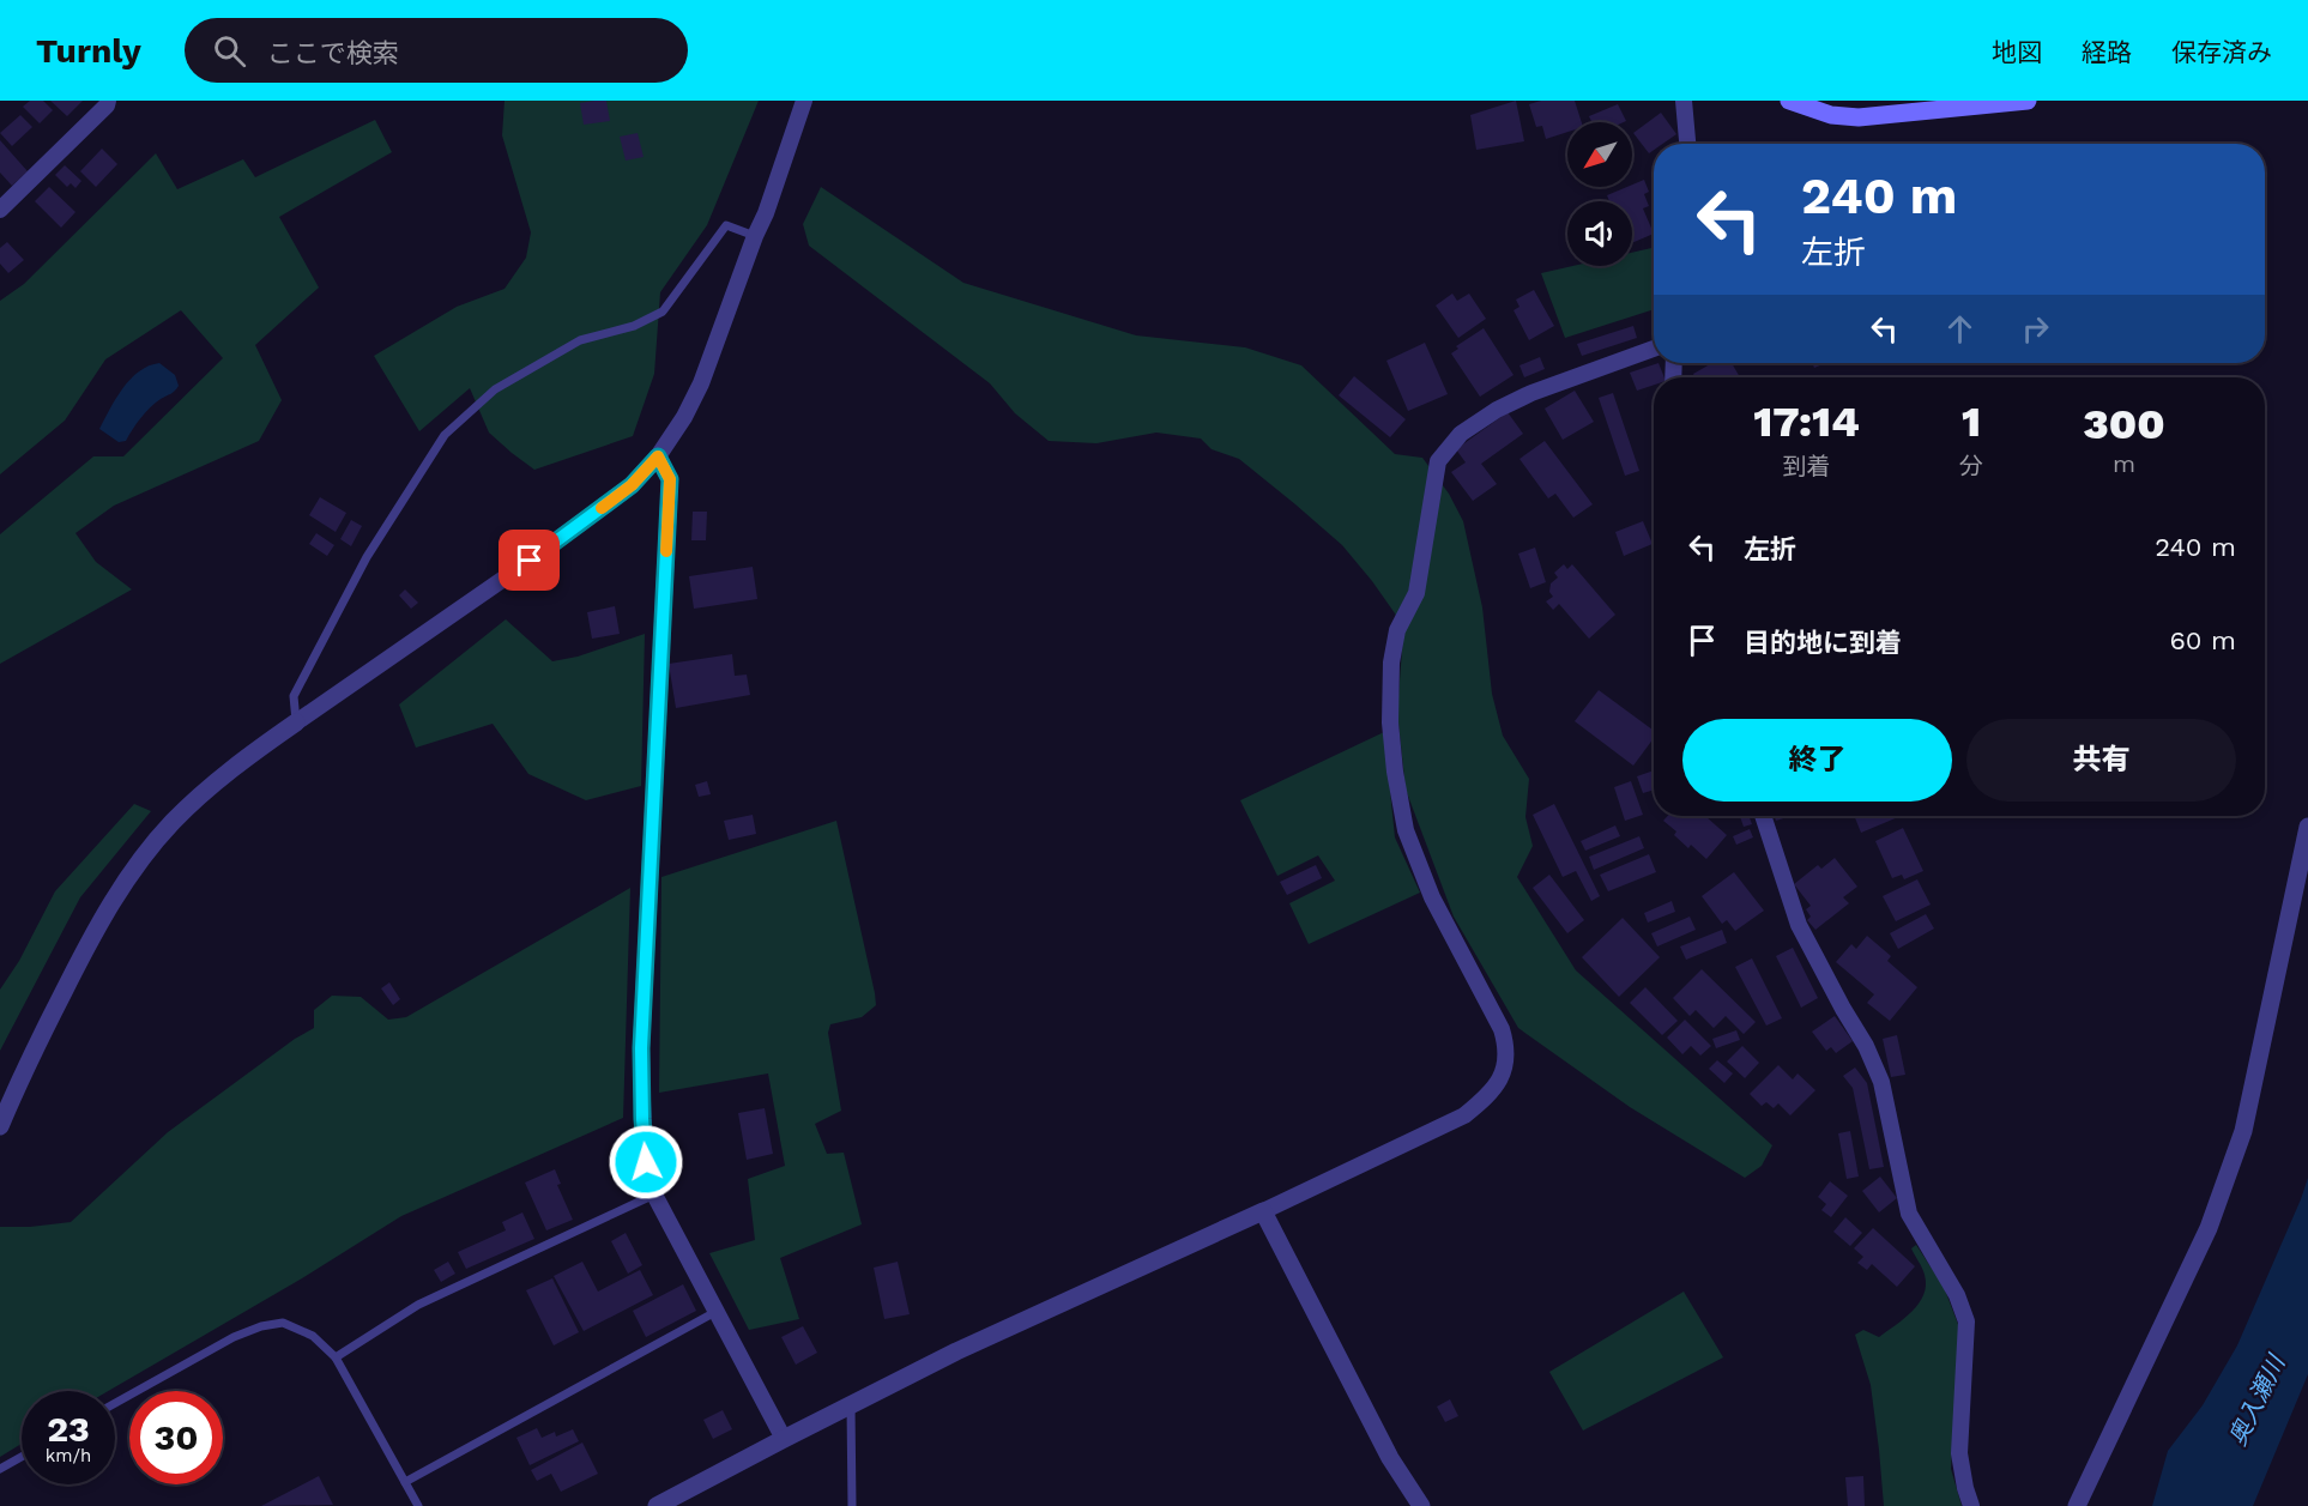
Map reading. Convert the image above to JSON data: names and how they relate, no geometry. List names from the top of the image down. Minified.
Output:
{"water":["奥入瀬川"],"north":"bottom left","page":{"header":"Turnly","search":"ここで検索","nav":["地図","経路","保存済み"],"turn":["240 m","左折"],"eta":["17:14","到着","1","分","300","m"],"list":[{"name":"左折","value":"240 m"},{"name":"目的地に到着","value":"60 m"}],"buttons":["終了","共有"],"speed":"23 km/h","limit":"30"}}
